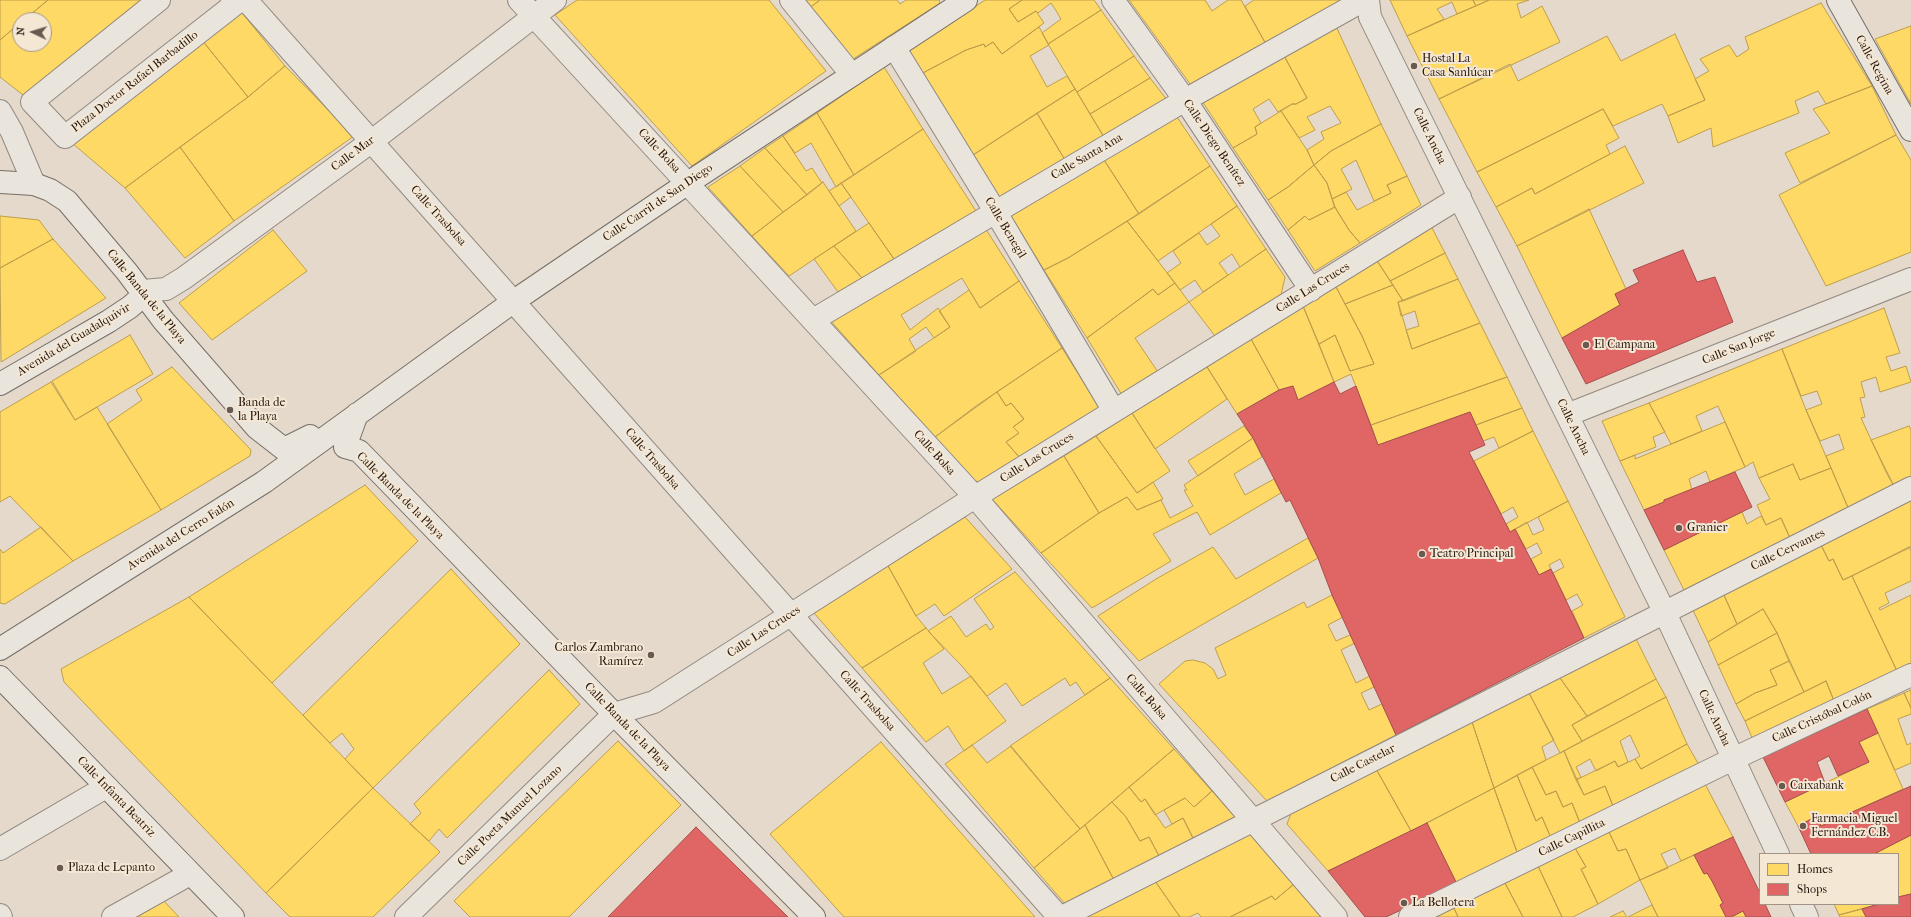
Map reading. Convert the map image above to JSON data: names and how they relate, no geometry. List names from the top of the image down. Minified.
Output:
{"streets":{"street":["Calle Regina","Plaza Doctor Rafael Barbadillo","Calle Ancha","Calle Diego Benítez","Calle Bolsa","Calle Mar","Calle Santa Ana","Calle Carril de San Diego","Calle Trasbolsa","Calle Benegil","Calle Las Cruces","Calle Banda de la Playa","Avenida del Guadalquivir","Calle San Jorge","Avenida del Cerro Falón","Calle Cervantes","Calle Cristóbal Colón","Calle Castelar","Calle Infanta Beatriz","Calle Poeta Manuel Lozano","Calle Capillita"]},"crossings":[["Calle Ancha","Calle Las Cruces"],["Calle Ancha","Calle San Jorge"],["Calle Ancha","Calle Cervantes"],["Calle Ancha","Calle Cristóbal Colón"],["Calle Ancha","Calle Castelar"],["Calle Ancha","Calle Capillita"],["Calle Diego Benítez","Calle Santa Ana"],["Calle Diego Benítez","Calle Las Cruces"],["Calle Bolsa","Calle Mar"],["Calle Bolsa","Calle Santa Ana"],["Calle Bolsa","Calle Carril de San Diego"],["Calle Bolsa","Calle Las Cruces"],["Calle Bolsa","Calle Castelar"],["Calle Mar","Calle Trasbolsa"],["Calle Mar","Calle Banda de la Playa"],["Calle Mar","Avenida del Guadalquivir"],["Calle Santa Ana","Calle Benegil"],["Calle Carril de San Diego","Calle Trasbolsa"],["Calle Carril de San Diego","Calle Benegil"],["Calle Carril de San Diego","Calle Banda de la Playa"],["Calle Carril de San Diego","Avenida del Cerro Falón"],["Calle Trasbolsa","Calle Las Cruces"],["Calle Benegil","Calle Las Cruces"],["Calle Las Cruces","Calle Banda de la Playa"],["Calle Las Cruces","Calle Poeta Manuel Lozano"],["Calle Banda de la Playa","Avenida del Guadalquivir"],["Calle Banda de la Playa","Avenida del Cerro Falón"],["Calle Banda de la Playa","Calle Poeta Manuel Lozano"],["Calle Cervantes","Calle Castelar"],["Calle Cristóbal Colón","Calle Capillita"]],"places":["Hostal La Casa Sanlúcar","El Campana","Banda de la Playa","Granier","Teatro Principal","Carlos Zambrano Ramírez","Caixabank","Farmacia Miguel Fernández C.B.","Plaza de Lepanto","La Bellotera"],"legend":["Homes","Shops"],"north":"left"}
